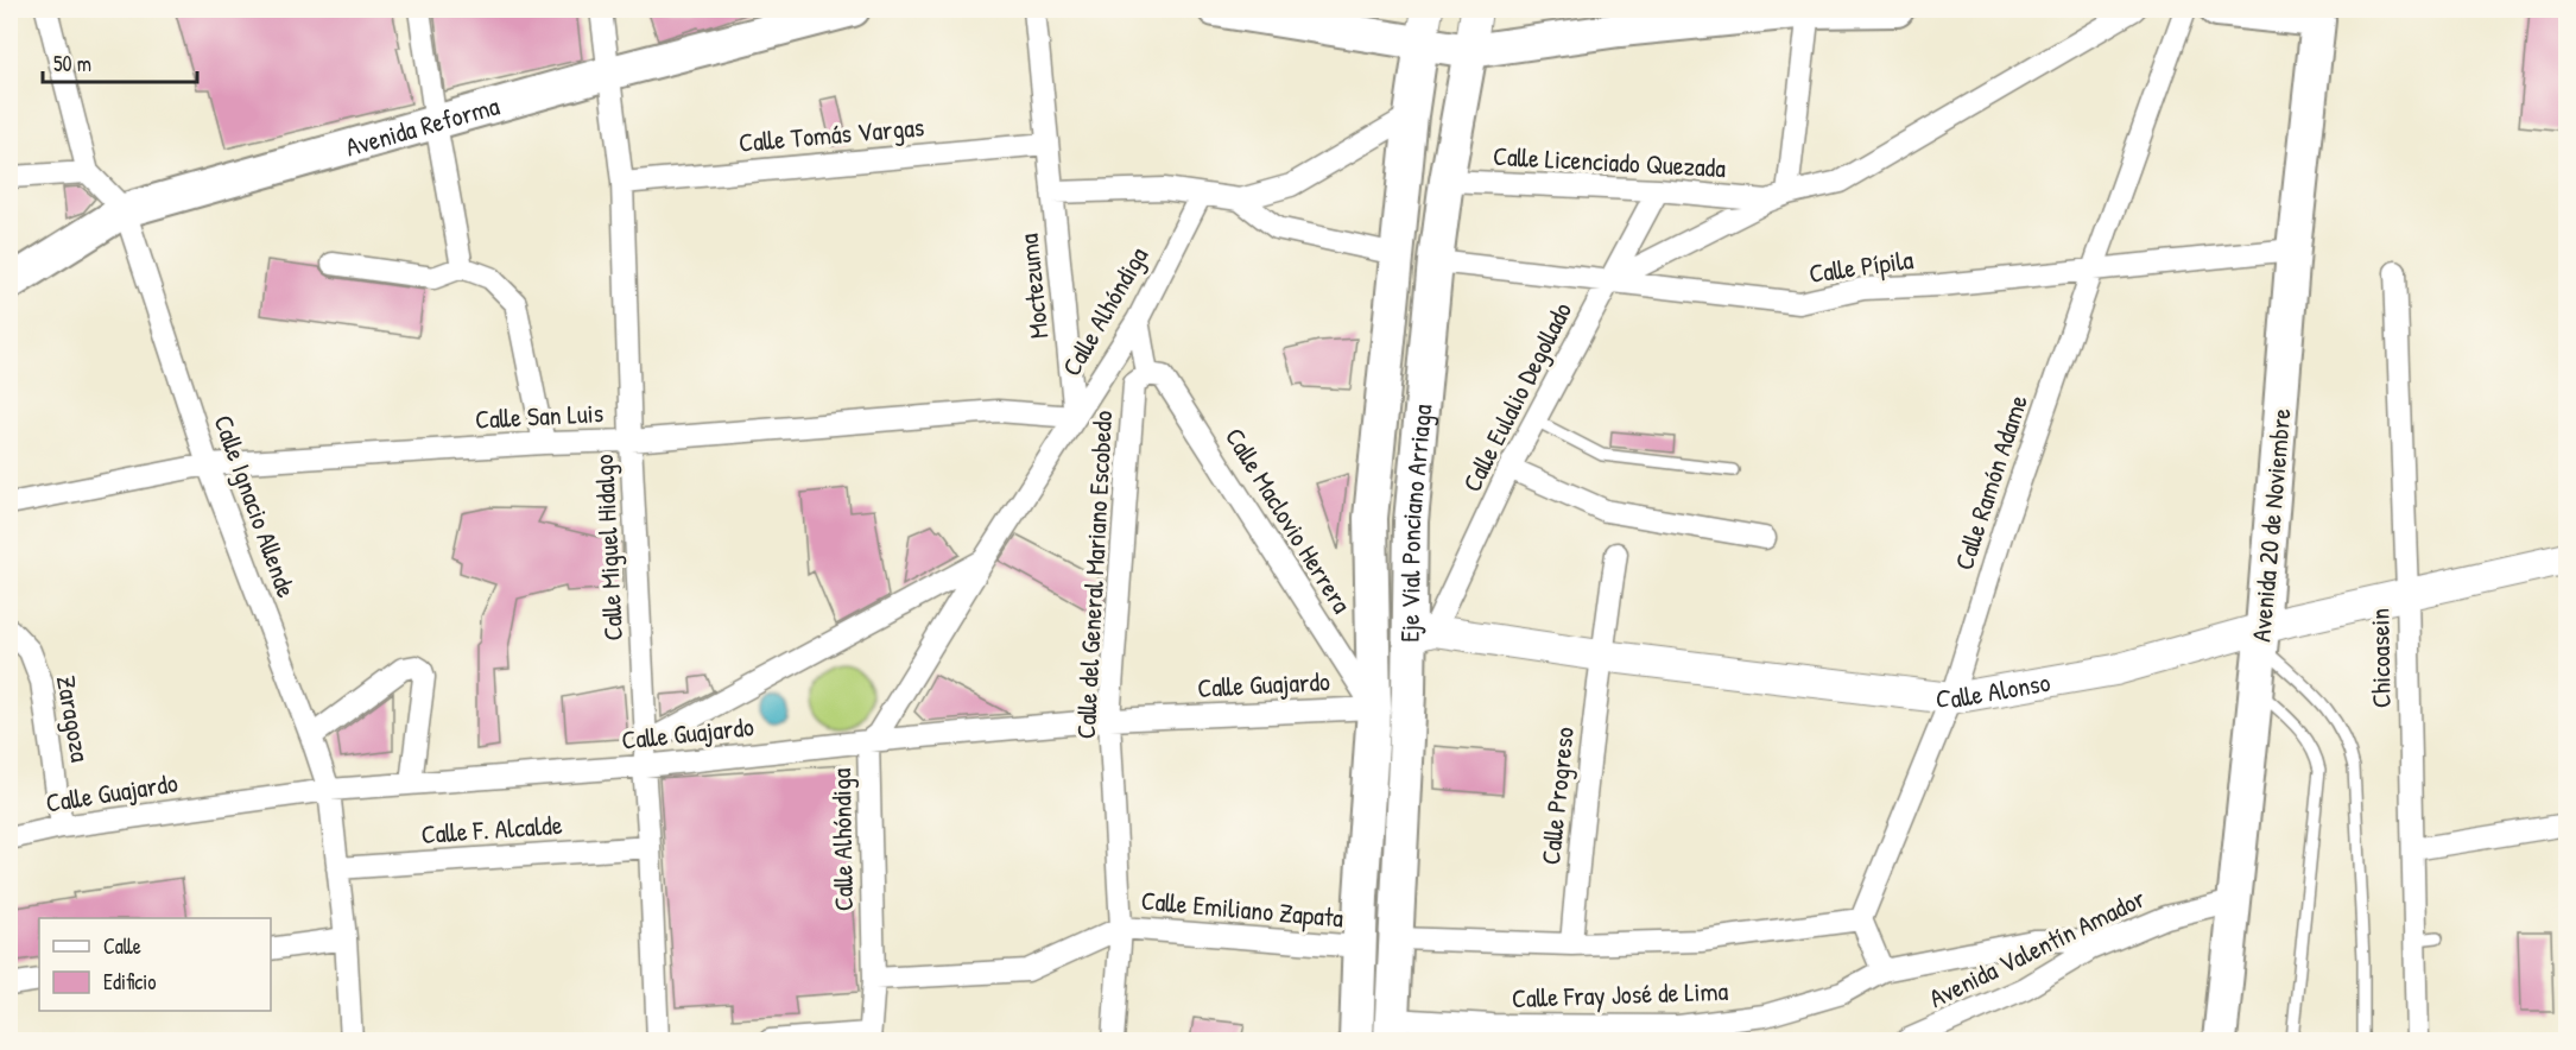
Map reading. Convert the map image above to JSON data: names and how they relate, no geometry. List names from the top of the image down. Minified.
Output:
{"streets":{"main road":["Avenida Reforma","Eje Vial Ponciano Arriaga","Avenida 20 de Noviembre"],"street":["Calle Tomás Vargas","Calle Licenciado Quezada","Calle Pípila","Moctezuma","Calle Alhóndiga","Calle Eulalio Degollado","Calle San Luis","Calle Ramón Adame","Calle Ignacio Allende","Calle Maclovio Herrera","Calle Miguel Hidalgo","Calle del General Mariano Escobedo","Chicoasein","Calle Guajardo","Calle Alonso","Zaragoza","Calle Progreso","Calle F. Alcalde","Calle Emiliano Zapata","Avenida Valentín Amador","Calle Fray José de Lima"]},"crossings":[["Avenida Reforma","Calle Ignacio Allende"],["Avenida Reforma","Calle Miguel Hidalgo"],["Calle Tomás Vargas","Calle Miguel Hidalgo"],["Calle Licenciado Quezada","Calle Pípila"],["Calle Licenciado Quezada","Calle Eulalio Degollado"],["Calle Licenciado Quezada","Eje Vial Ponciano Arriaga"],["Calle Pípila","Calle Eulalio Degollado"],["Calle Pípila","Calle Ramón Adame"],["Calle Pípila","Eje Vial Ponciano Arriaga"],["Calle Pípila","Avenida 20 de Noviembre"],["Moctezuma","Calle Alhóndiga"],["Moctezuma","Calle San Luis"],["Calle Alhóndiga","Calle San Luis"],["Calle Alhóndiga","Calle Miguel Hidalgo"],["Calle Alhóndiga","Calle Guajardo"],["Calle Alhóndiga","Calle Emiliano Zapata"],["Calle Eulalio Degollado","Eje Vial Ponciano Arriaga"],["Calle Eulalio Degollado","Calle Alonso"],["Calle San Luis","Calle Ignacio Allende"],["Calle San Luis","Calle Miguel Hidalgo"],["Calle Ramón Adame","Calle Alonso"],["Calle Ignacio Allende","Calle Guajardo"],["Calle Ignacio Allende","Calle F. Alcalde"],["Calle Maclovio Herrera","Eje Vial Ponciano Arriaga"],["Calle Maclovio Herrera","Calle del General Mariano Escobedo"],["Calle Maclovio Herrera","Calle Guajardo"],["Eje Vial Ponciano Arriaga","Calle Guajardo"],["Eje Vial Ponciano Arriaga","Calle Alonso"],["Eje Vial Ponciano Arriaga","Calle Emiliano Zapata"],["Eje Vial Ponciano Arriaga","Calle Fray José de Lima"],["Avenida 20 de Noviembre","Calle Alonso"],["Avenida 20 de Noviembre","Avenida Valentín Amador"],["Calle Miguel Hidalgo","Calle Guajardo"],["Calle Miguel Hidalgo","Calle F. Alcalde"],["Calle del General Mariano Escobedo","Calle Guajardo"],["Calle del General Mariano Escobedo","Calle Emiliano Zapata"],["Chicoasein","Calle Alonso"],["Calle Guajardo","Zaragoza"],["Calle Alonso","Calle Progreso"],["Avenida Valentín Amador","Calle Fray José de Lima"]],"legend":["Calle","Edificio"],"scale_bar":"50 m"}
